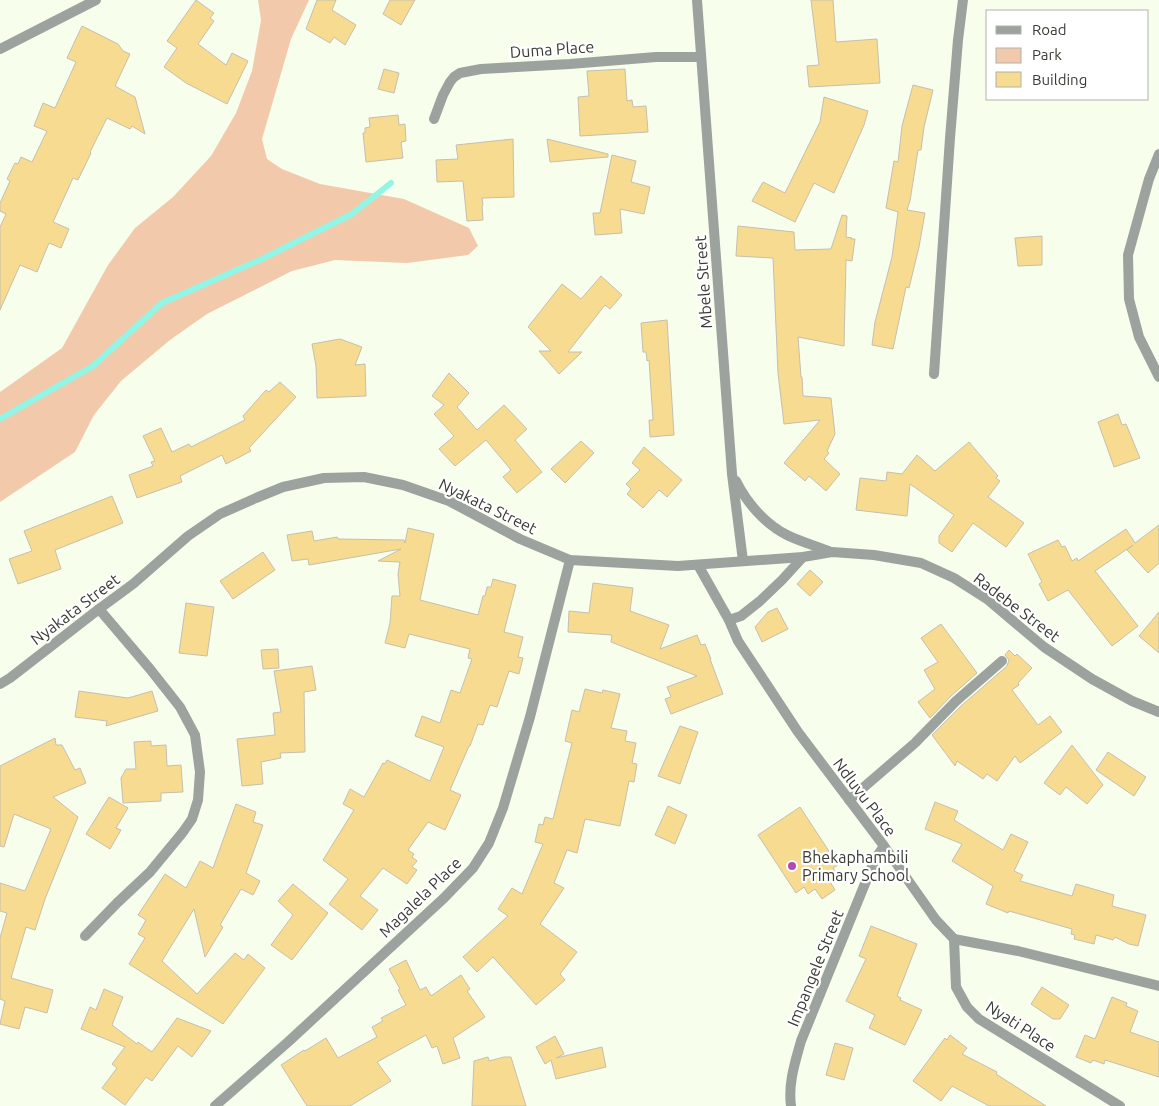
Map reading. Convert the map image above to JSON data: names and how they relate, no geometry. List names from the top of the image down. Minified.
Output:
{"streets":{"street":["Duma Place","Mbele Street","Nyakata Street","Radebe Street","Ndluvu Place","Magalela Place","Impangele Street","Nyati Place"]},"crossings":[["Duma Place","Mbele Street"],["Mbele Street","Radebe Street"],["Nyakata Street","Radebe Street"],["Nyakata Street","Ndluvu Place"],["Nyakata Street","Magalela Place"],["Radebe Street","Ndluvu Place"],["Ndluvu Place","Impangele Street"],["Ndluvu Place","Nyati Place"]],"places":["Bhekaphambili Primary School"],"legend":["Road","Park","Building"]}
